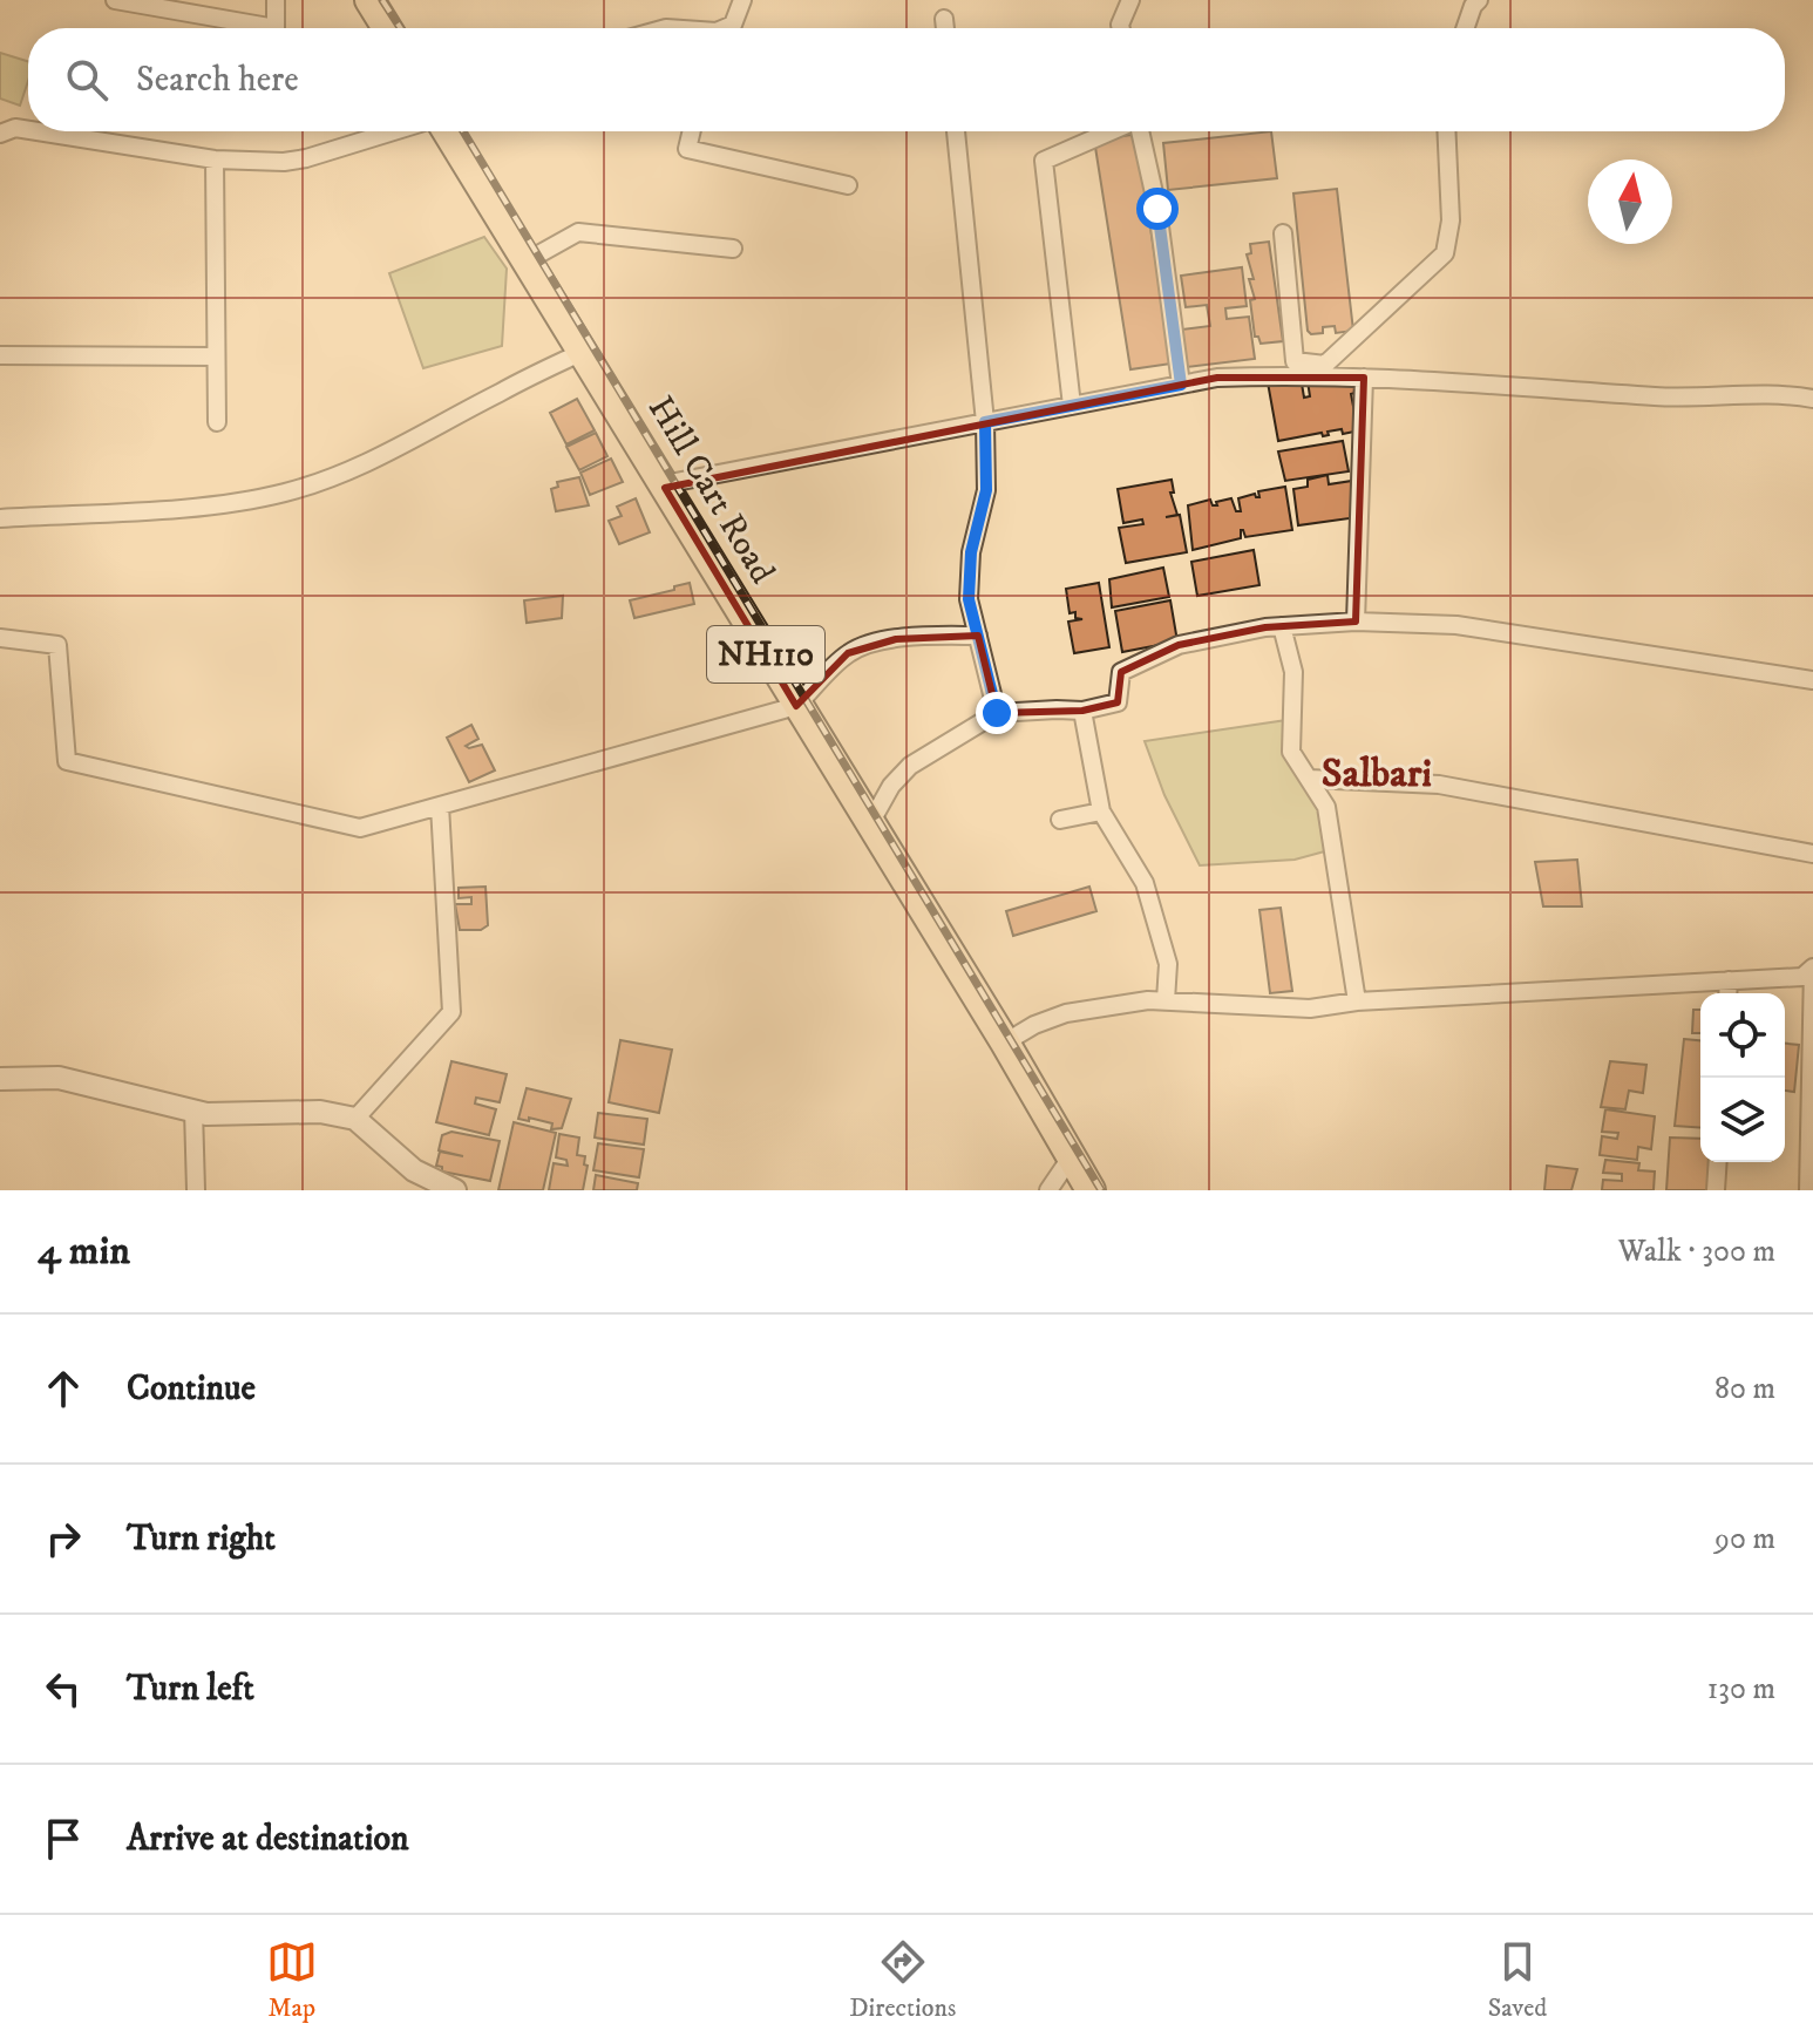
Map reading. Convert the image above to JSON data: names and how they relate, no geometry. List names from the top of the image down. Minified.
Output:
{"streets":{"highway":["Hill Cart Road","NH110"]},"districts":["Salbari"],"north":"top","page":{"search":"Search here","heading":["4 min","Walk · 300 m"],"list":[["Continue","80 m"],["Turn right","90 m"],["Turn left","130 m"],"Arrive at destination"],"nav":["Map","Directions","Saved"]}}
